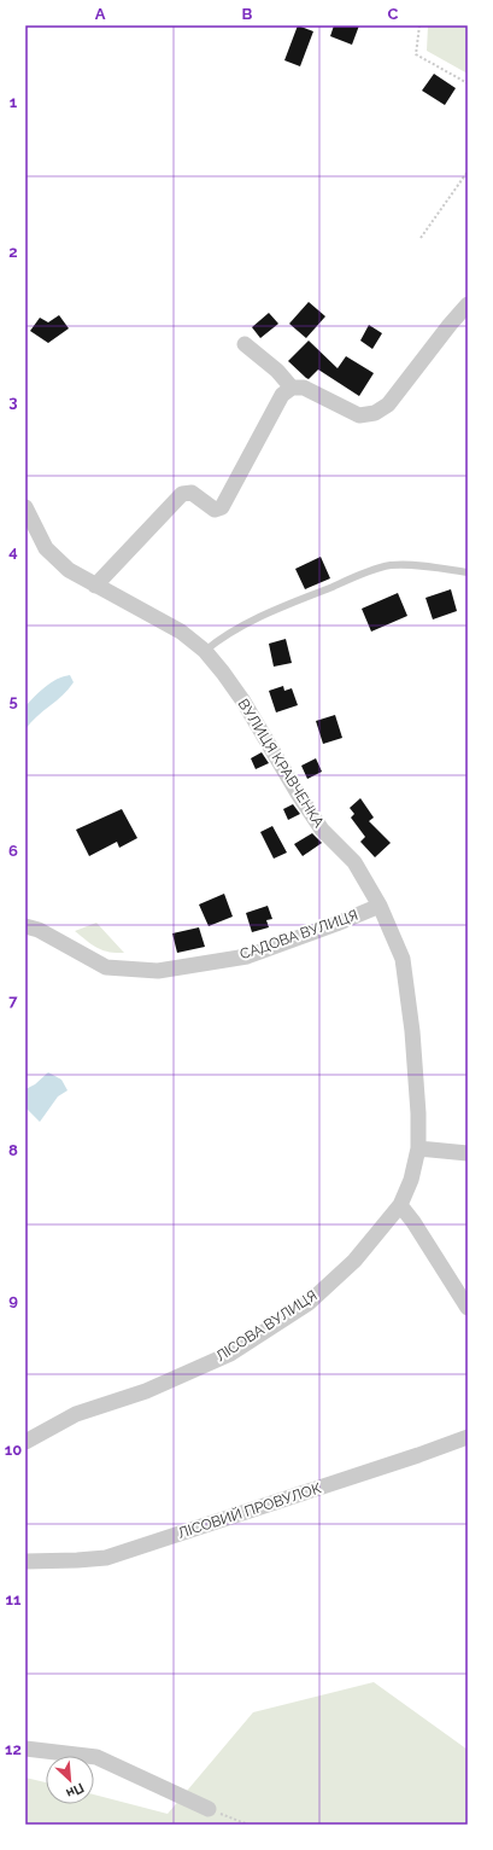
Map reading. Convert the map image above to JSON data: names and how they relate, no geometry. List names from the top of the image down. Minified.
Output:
{"streets":{"street":["ВУЛИЦЯ КРАВЧЕНКА","САДОВА ВУЛИЦЯ","ЛІСОВА ВУЛИЦЯ","ЛІСОВИЙ ПРОВУЛОК"]},"crossings":[["ВУЛИЦЯ КРАВЧЕНКА","САДОВА ВУЛИЦЯ"],["ВУЛИЦЯ КРАВЧЕНКА","ЛІСОВА ВУЛИЦЯ"]],"north":"bottom right","grid":{"columns":["A","B","C"],"rows":["1","2","3","4","5","6","7","8","9","10","11","12"]}}
